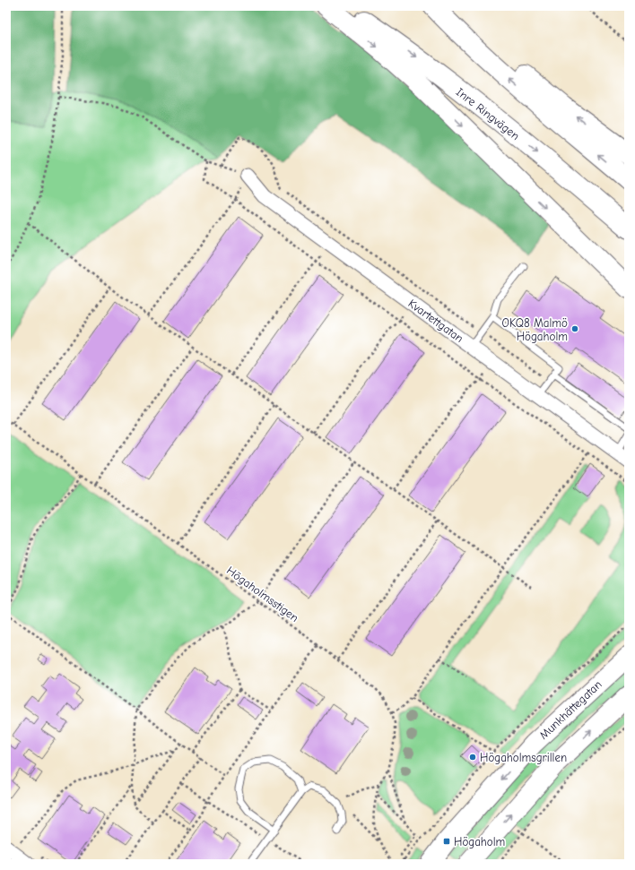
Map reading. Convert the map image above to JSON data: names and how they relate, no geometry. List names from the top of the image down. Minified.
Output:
{"streets":{"highway":["Inre Ringvägen"],"street":["Kvartettgatan","Munkhättegatan"],"path":["Högaholmsstigen"]},"places":{"other":["OKQ8 Malmö Högaholm","Högaholmsgrillen"],"transit":["Högaholm"]}}
